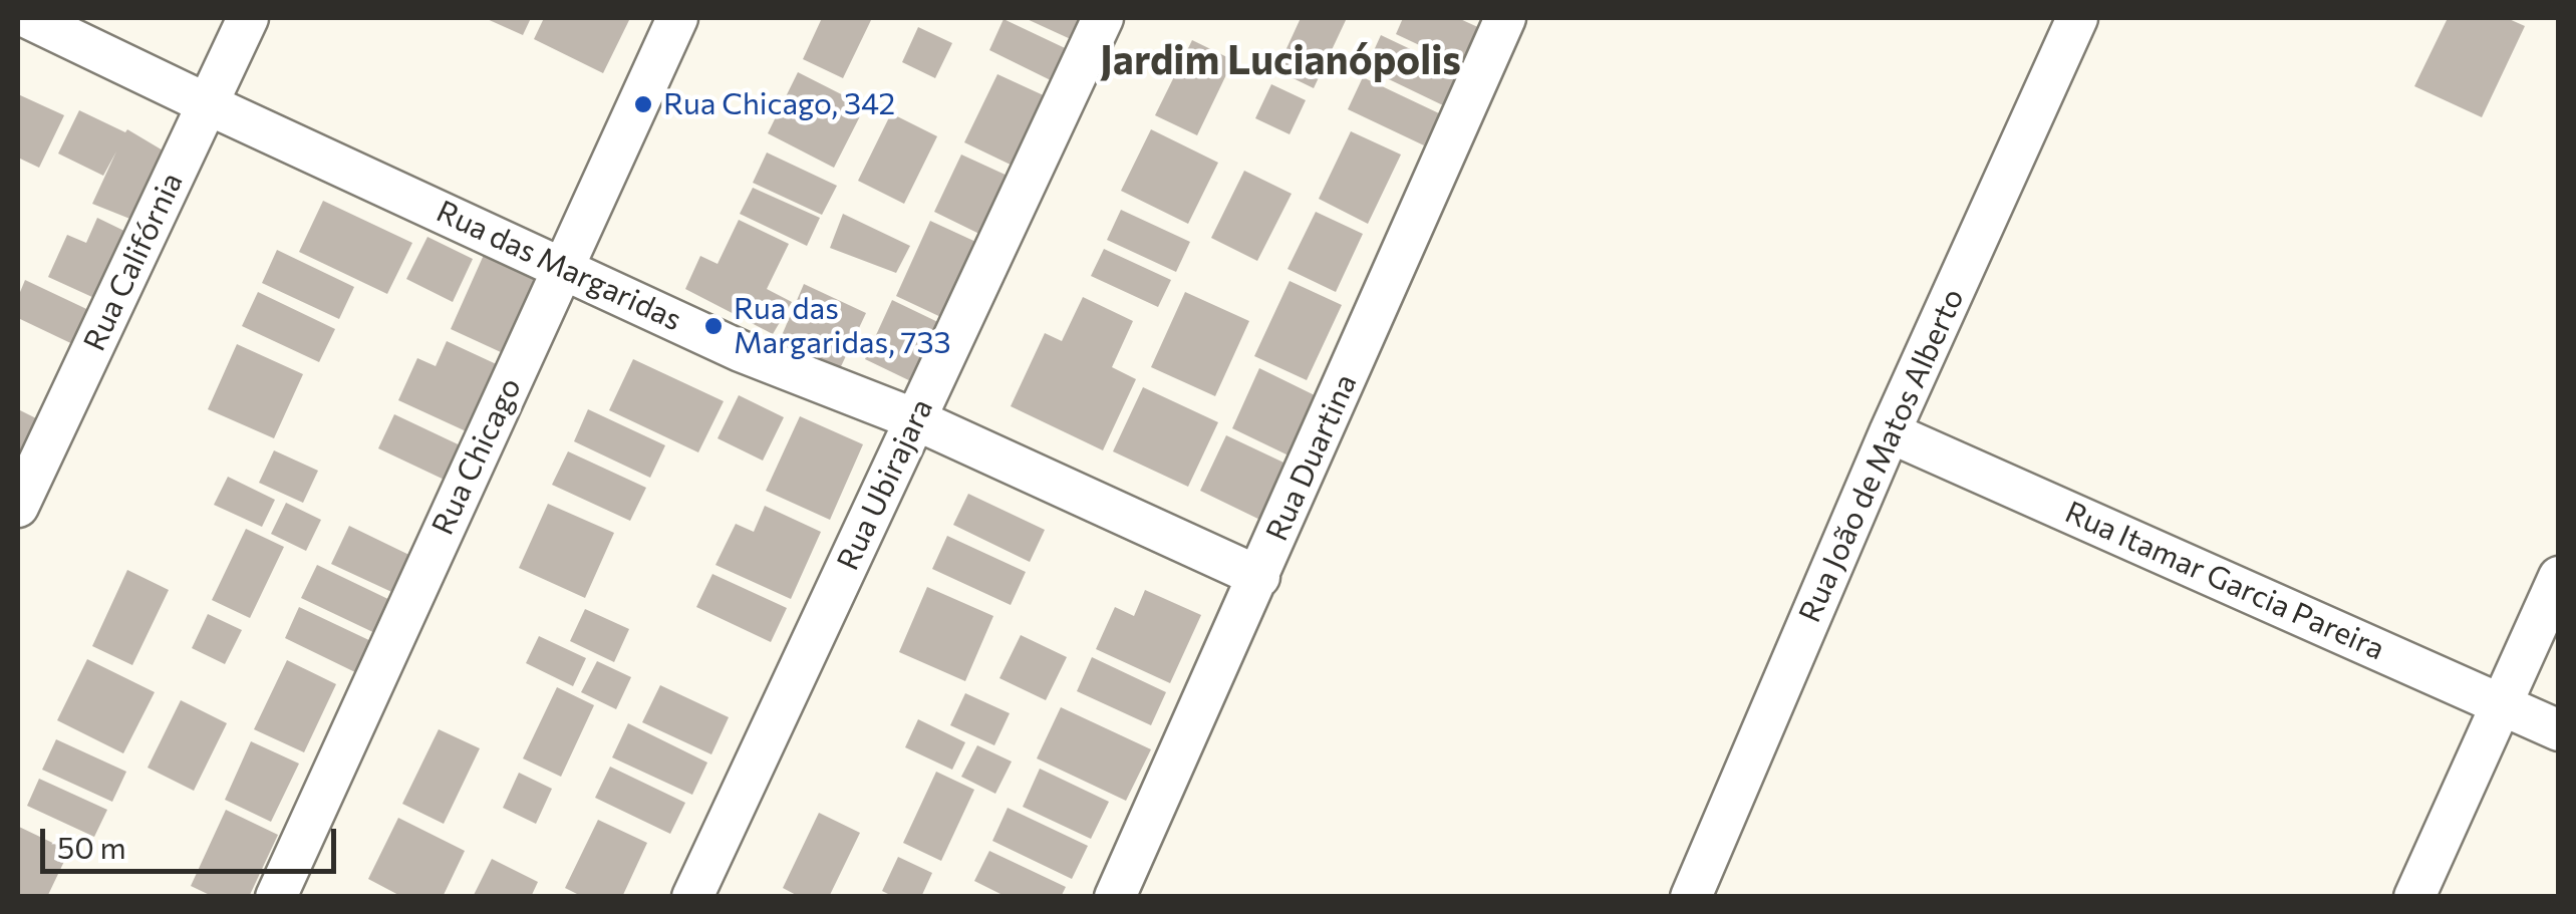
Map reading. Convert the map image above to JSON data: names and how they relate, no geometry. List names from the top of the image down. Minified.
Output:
{"streets":{"street":["Rua Califórnia","Rua das Margaridas","Rua João de Matos Alberto","Rua Chicago","Rua Duartina","Rua Ubirajara","Rua Itamar Garcia Pareira"]},"crossings":[["Rua Califórnia","Rua das Margaridas"],["Rua das Margaridas","Rua Chicago"],["Rua das Margaridas","Rua Duartina"],["Rua das Margaridas","Rua Ubirajara"],["Rua João de Matos Alberto","Rua Itamar Garcia Pareira"]],"districts":["Jardim Lucianópolis"],"places":["Rua Chicago, 342","Rua das Margaridas, 733"],"scale_bar":"50 m"}
